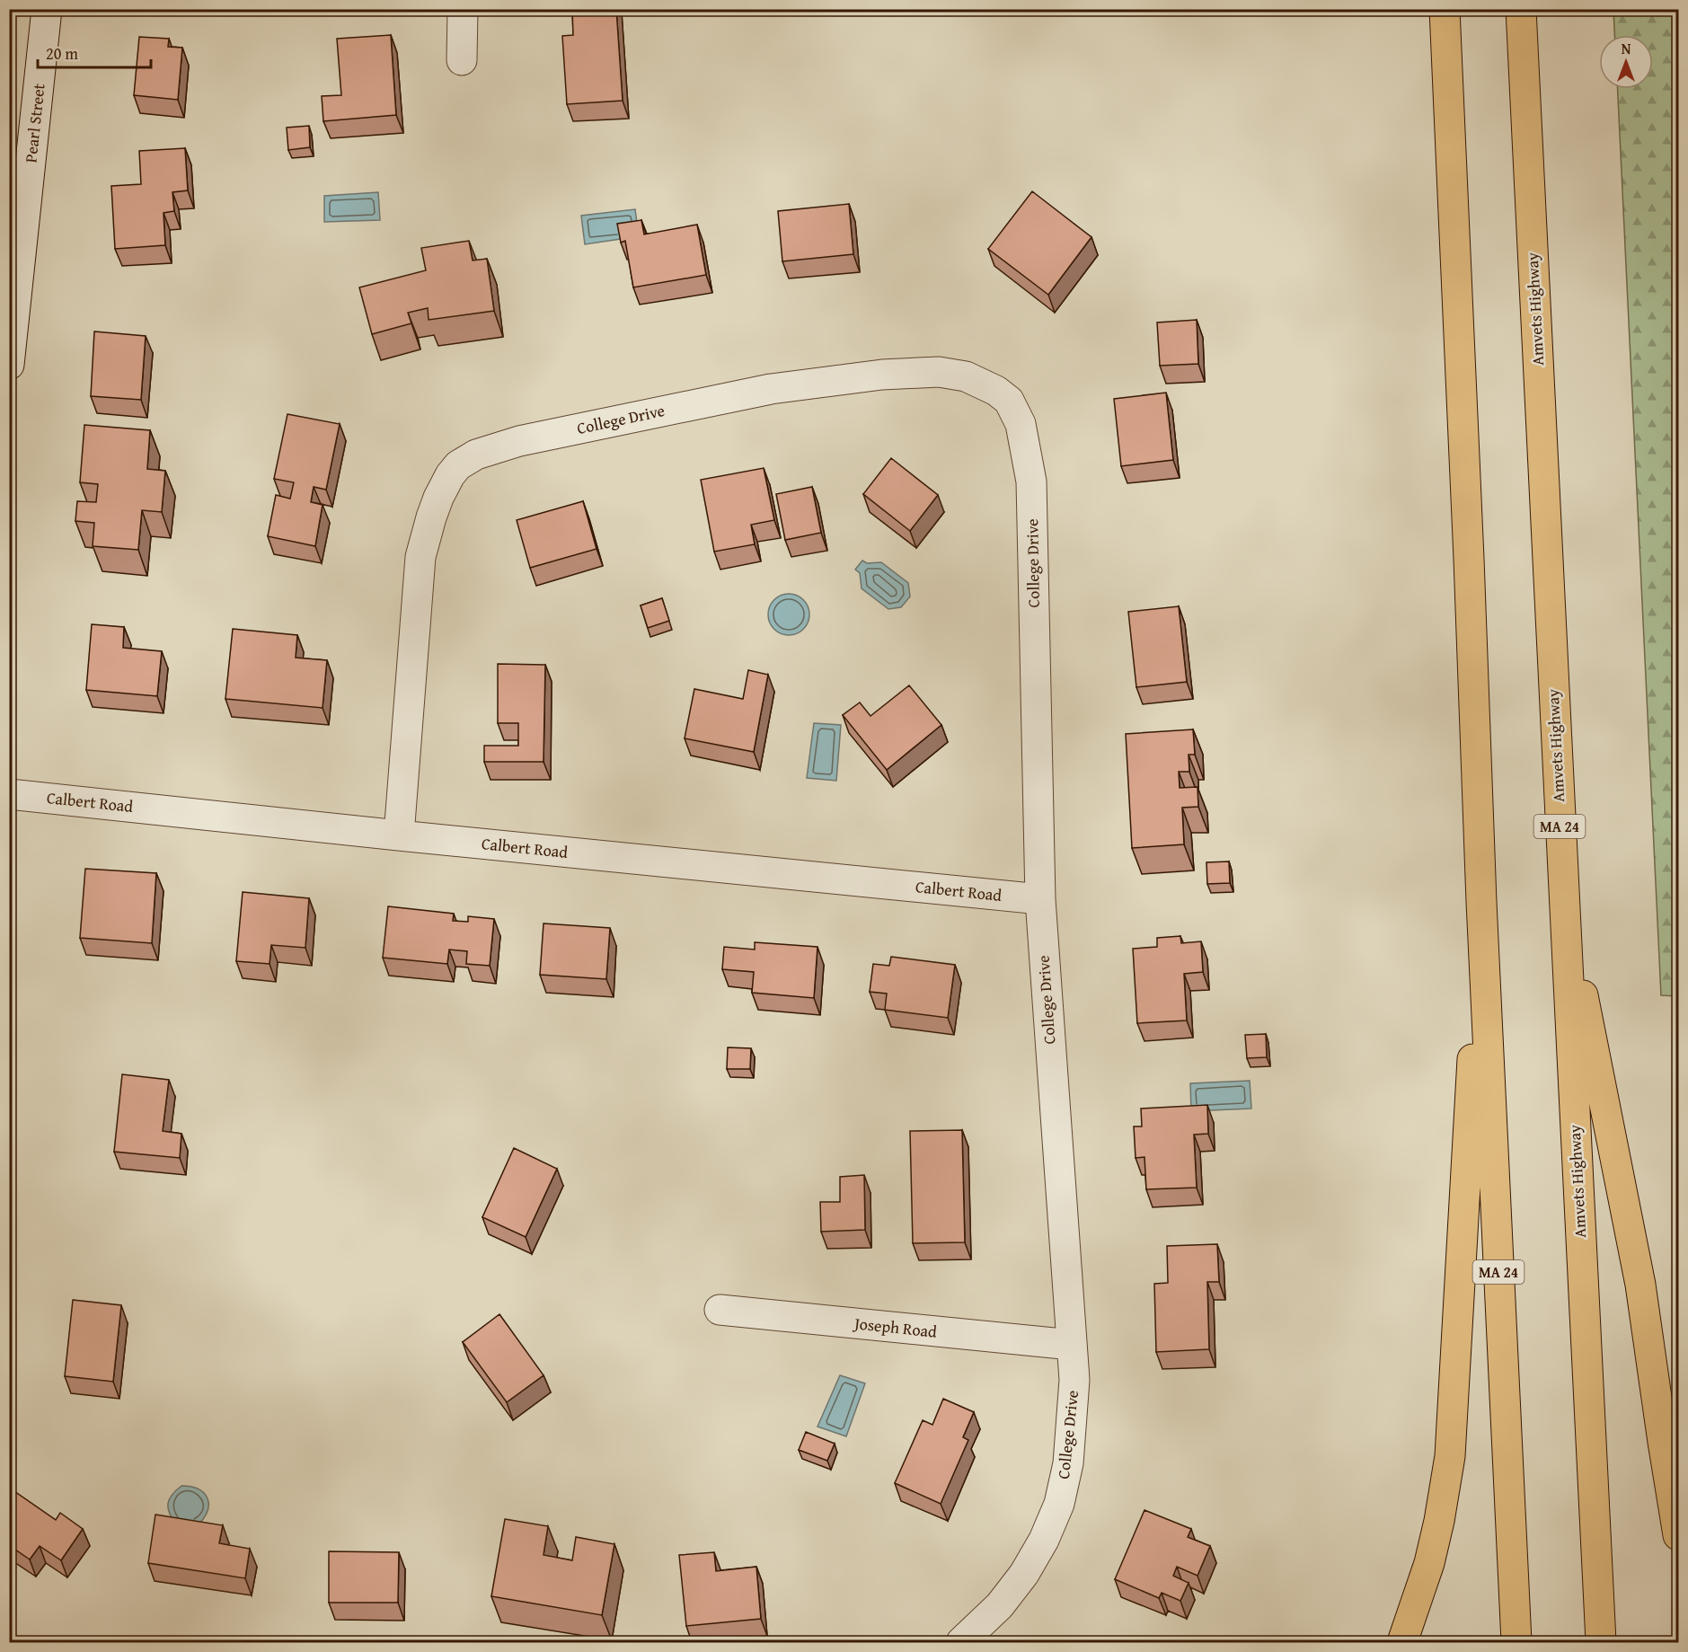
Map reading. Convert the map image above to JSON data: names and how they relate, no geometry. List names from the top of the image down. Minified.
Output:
{"streets":{"highway":["Amvets Highway","MA 24"],"street":["Pearl Street","College Drive","Calbert Road","Joseph Road"]},"crossings":[["College Drive","Calbert Road"],["College Drive","Joseph Road"]],"scale_bar":"20 m","north":"top"}
